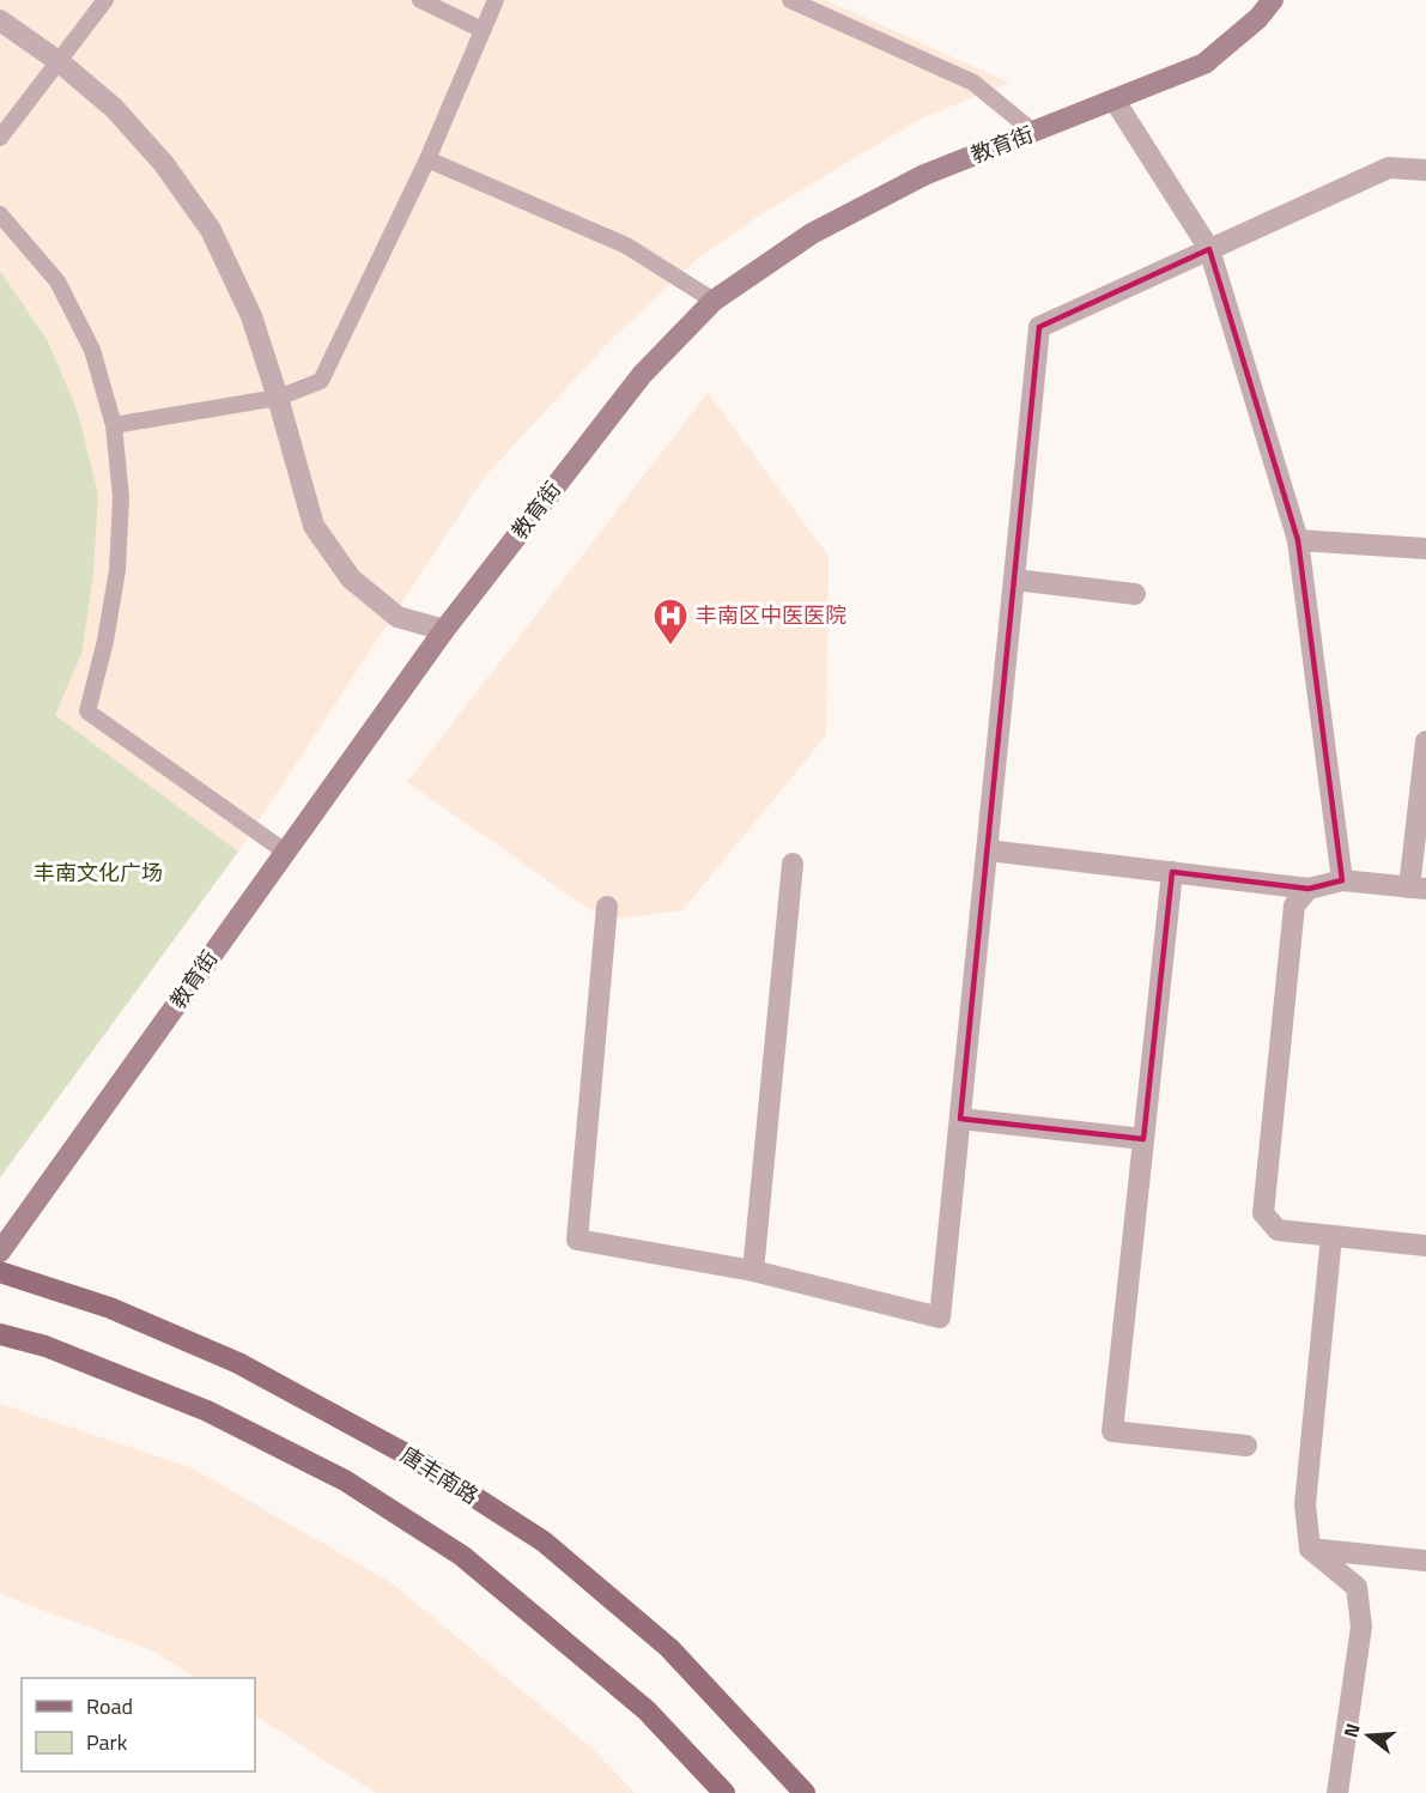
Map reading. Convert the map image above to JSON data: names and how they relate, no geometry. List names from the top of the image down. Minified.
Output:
{"streets":{"main road":["唐丰南路"],"street":["教育街"]},"parks":["丰南文化广场"],"places":{"hospital":["丰南区中医医院"]},"legend":["Road","Park"],"north":"left"}
